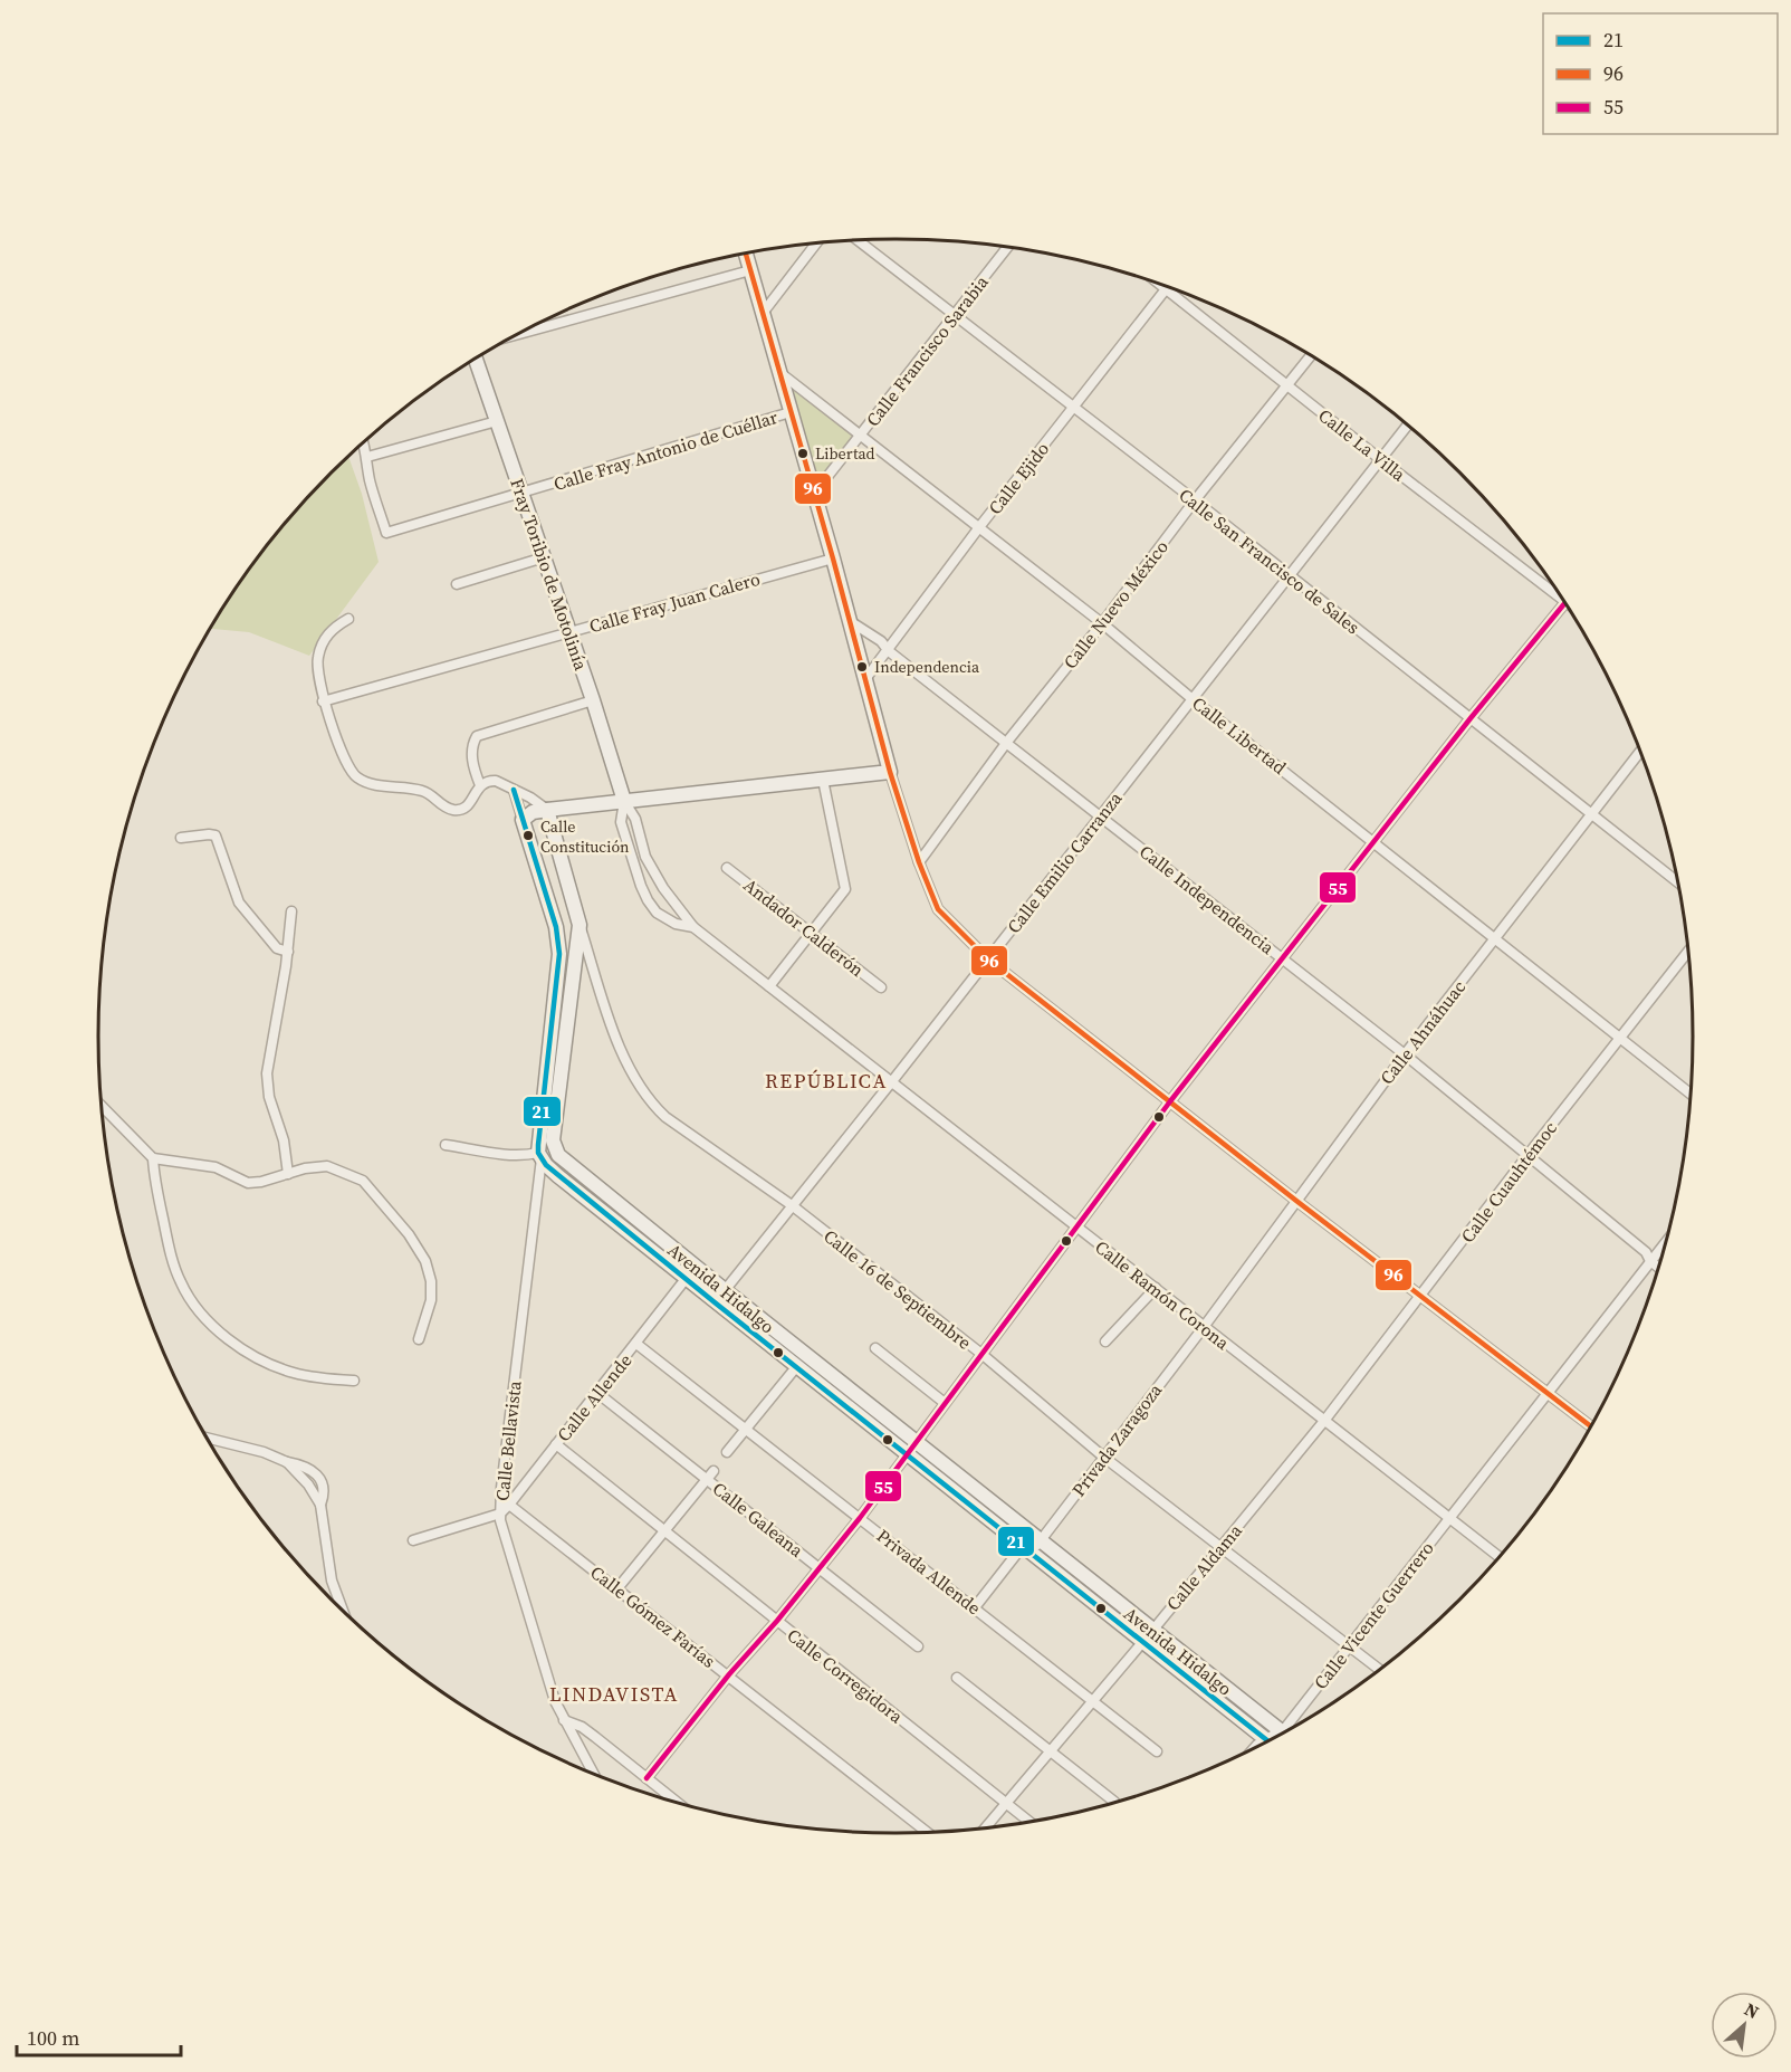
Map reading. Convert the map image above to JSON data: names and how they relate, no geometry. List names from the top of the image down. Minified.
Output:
{"streets":{"main road":["Fray Toribio de Motolinía","Avenida Hidalgo"],"street":["Calle Francisco Sarabia","Calle La Villa","Calle Fray Antonio de Cuéllar","Calle Ejido","Calle San Francisco de Sales","Calle Fray Juan Calero","Calle Nuevo México","Calle Libertad","Calle Emilio Carranza","Calle Independencia","Andador Calderón","Calle Ahnáhuac","Calle Cuauhtémoc","Calle 16 de Septiembre","Calle Ramón Corona","Calle Allende","Privada Zaragoza","Calle Bellavista","Calle Galeana","Calle Aldama","Privada Allende","Calle Vicente Guerrero","Calle Gómez Farías","Calle Corregidora"]},"crossings":[["Calle Francisco Sarabia","Calle San Francisco de Sales"],["Calle Francisco Sarabia","Calle Libertad"],["Calle La Villa","Calle Ejido"],["Calle La Villa","Calle Nuevo México"],["Calle La Villa","Calle Emilio Carranza"],["Calle Fray Antonio de Cuéllar","Fray Toribio de Motolinía"],["Calle Ejido","Calle San Francisco de Sales"],["Calle Ejido","Calle Libertad"],["Calle Ejido","Calle Independencia"],["Calle San Francisco de Sales","Calle Nuevo México"],["Calle San Francisco de Sales","Calle Emilio Carranza"],["Calle San Francisco de Sales","Calle Ahnáhuac"],["Fray Toribio de Motolinía","Calle Fray Juan Calero"],["Fray Toribio de Motolinía","Calle Ramón Corona"],["Calle Nuevo México","Calle Libertad"],["Calle Nuevo México","Calle Independencia"],["Calle Libertad","Calle Emilio Carranza"],["Calle Libertad","Calle Ahnáhuac"],["Calle Libertad","Calle Cuauhtémoc"],["Calle Emilio Carranza","Calle Independencia"],["Calle Emilio Carranza","Avenida Hidalgo"],["Calle Emilio Carranza","Calle 16 de Septiembre"],["Calle Emilio Carranza","Calle Ramón Corona"],["Calle Independencia","Calle Ahnáhuac"],["Calle Independencia","Calle Cuauhtémoc"],["Calle Independencia","Calle Vicente Guerrero"],["Calle Ahnáhuac","Calle Ramón Corona"],["Calle Ahnáhuac","Privada Zaragoza"],["Calle Cuauhtémoc","Calle Ramón Corona"],["Calle Cuauhtémoc","Calle Aldama"],["Avenida Hidalgo","Calle 16 de Septiembre"],["Avenida Hidalgo","Calle Allende"],["Avenida Hidalgo","Privada Zaragoza"],["Avenida Hidalgo","Calle Bellavista"],["Avenida Hidalgo","Calle Aldama"],["Calle 16 de Septiembre","Privada Zaragoza"],["Calle 16 de Septiembre","Calle Aldama"],["Calle 16 de Septiembre","Calle Vicente Guerrero"],["Calle Ramón Corona","Privada Zaragoza"],["Calle Ramón Corona","Calle Aldama"],["Calle Ramón Corona","Calle Vicente Guerrero"],["Calle Allende","Calle Bellavista"],["Calle Allende","Calle Galeana"],["Calle Allende","Privada Allende"],["Calle Allende","Calle Gómez Farías"],["Calle Allende","Calle Corregidora"],["Privada Zaragoza","Privada Allende"],["Calle Bellavista","Calle Gómez Farías"],["Calle Aldama","Privada Allende"],["Calle Aldama","Calle Corregidora"]],"districts":["REPÚBLICA","LINDAVISTA"],"places":["Libertad","Independencia","Calle Constitución"],"lines":["transit line 96","transit line 55","transit line 21"],"legend":["21","96","55"],"scale_bar":"100 m","north":"top right"}
